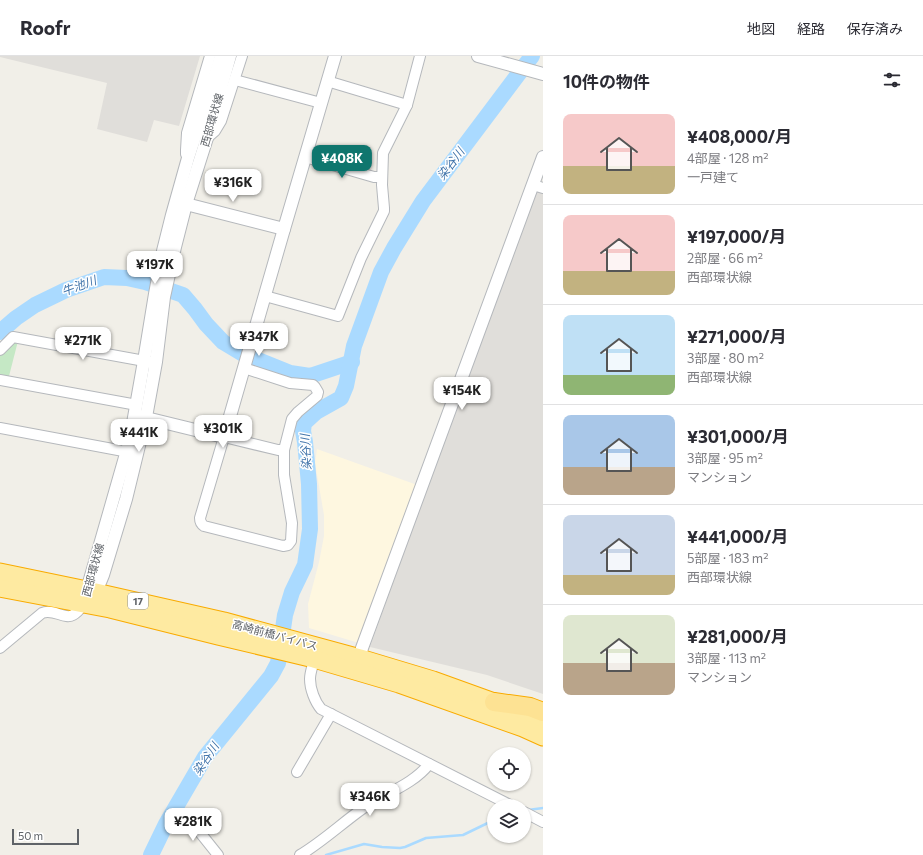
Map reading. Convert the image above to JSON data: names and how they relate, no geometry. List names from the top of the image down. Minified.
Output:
{"streets":{"highway":["17","高崎前橋バイパス"],"street":["西部環状線"]},"crossings":[["西部環状線","高崎前橋バイパス"]],"water":["染谷川","牛池川"],"scale_bar":"50 m","page":{"header":"Roofr","nav":["地図","経路","保存済み"],"heading":"10件の物件","list":[{"name":"¥408,000/月","note":"4部屋 · 128 m² · 一戸建て"},{"name":"¥197,000/月","note":"2部屋 · 66 m² · 西部環状線"},{"name":"¥271,000/月","note":"3部屋 · 80 m² · 西部環状線"},{"name":"¥301,000/月","note":"3部屋 · 95 m² · マンション"},{"name":"¥441,000/月","note":"5部屋 · 183 m² · 西部環状線"},{"name":"¥281,000/月","note":"3部屋 · 113 m² · マンション"}],"price":["¥408K","¥316K","¥197K","¥347K","¥271K","¥154K","¥301K","¥441K","¥346K","¥281K"],"scale":"50 m"}}
